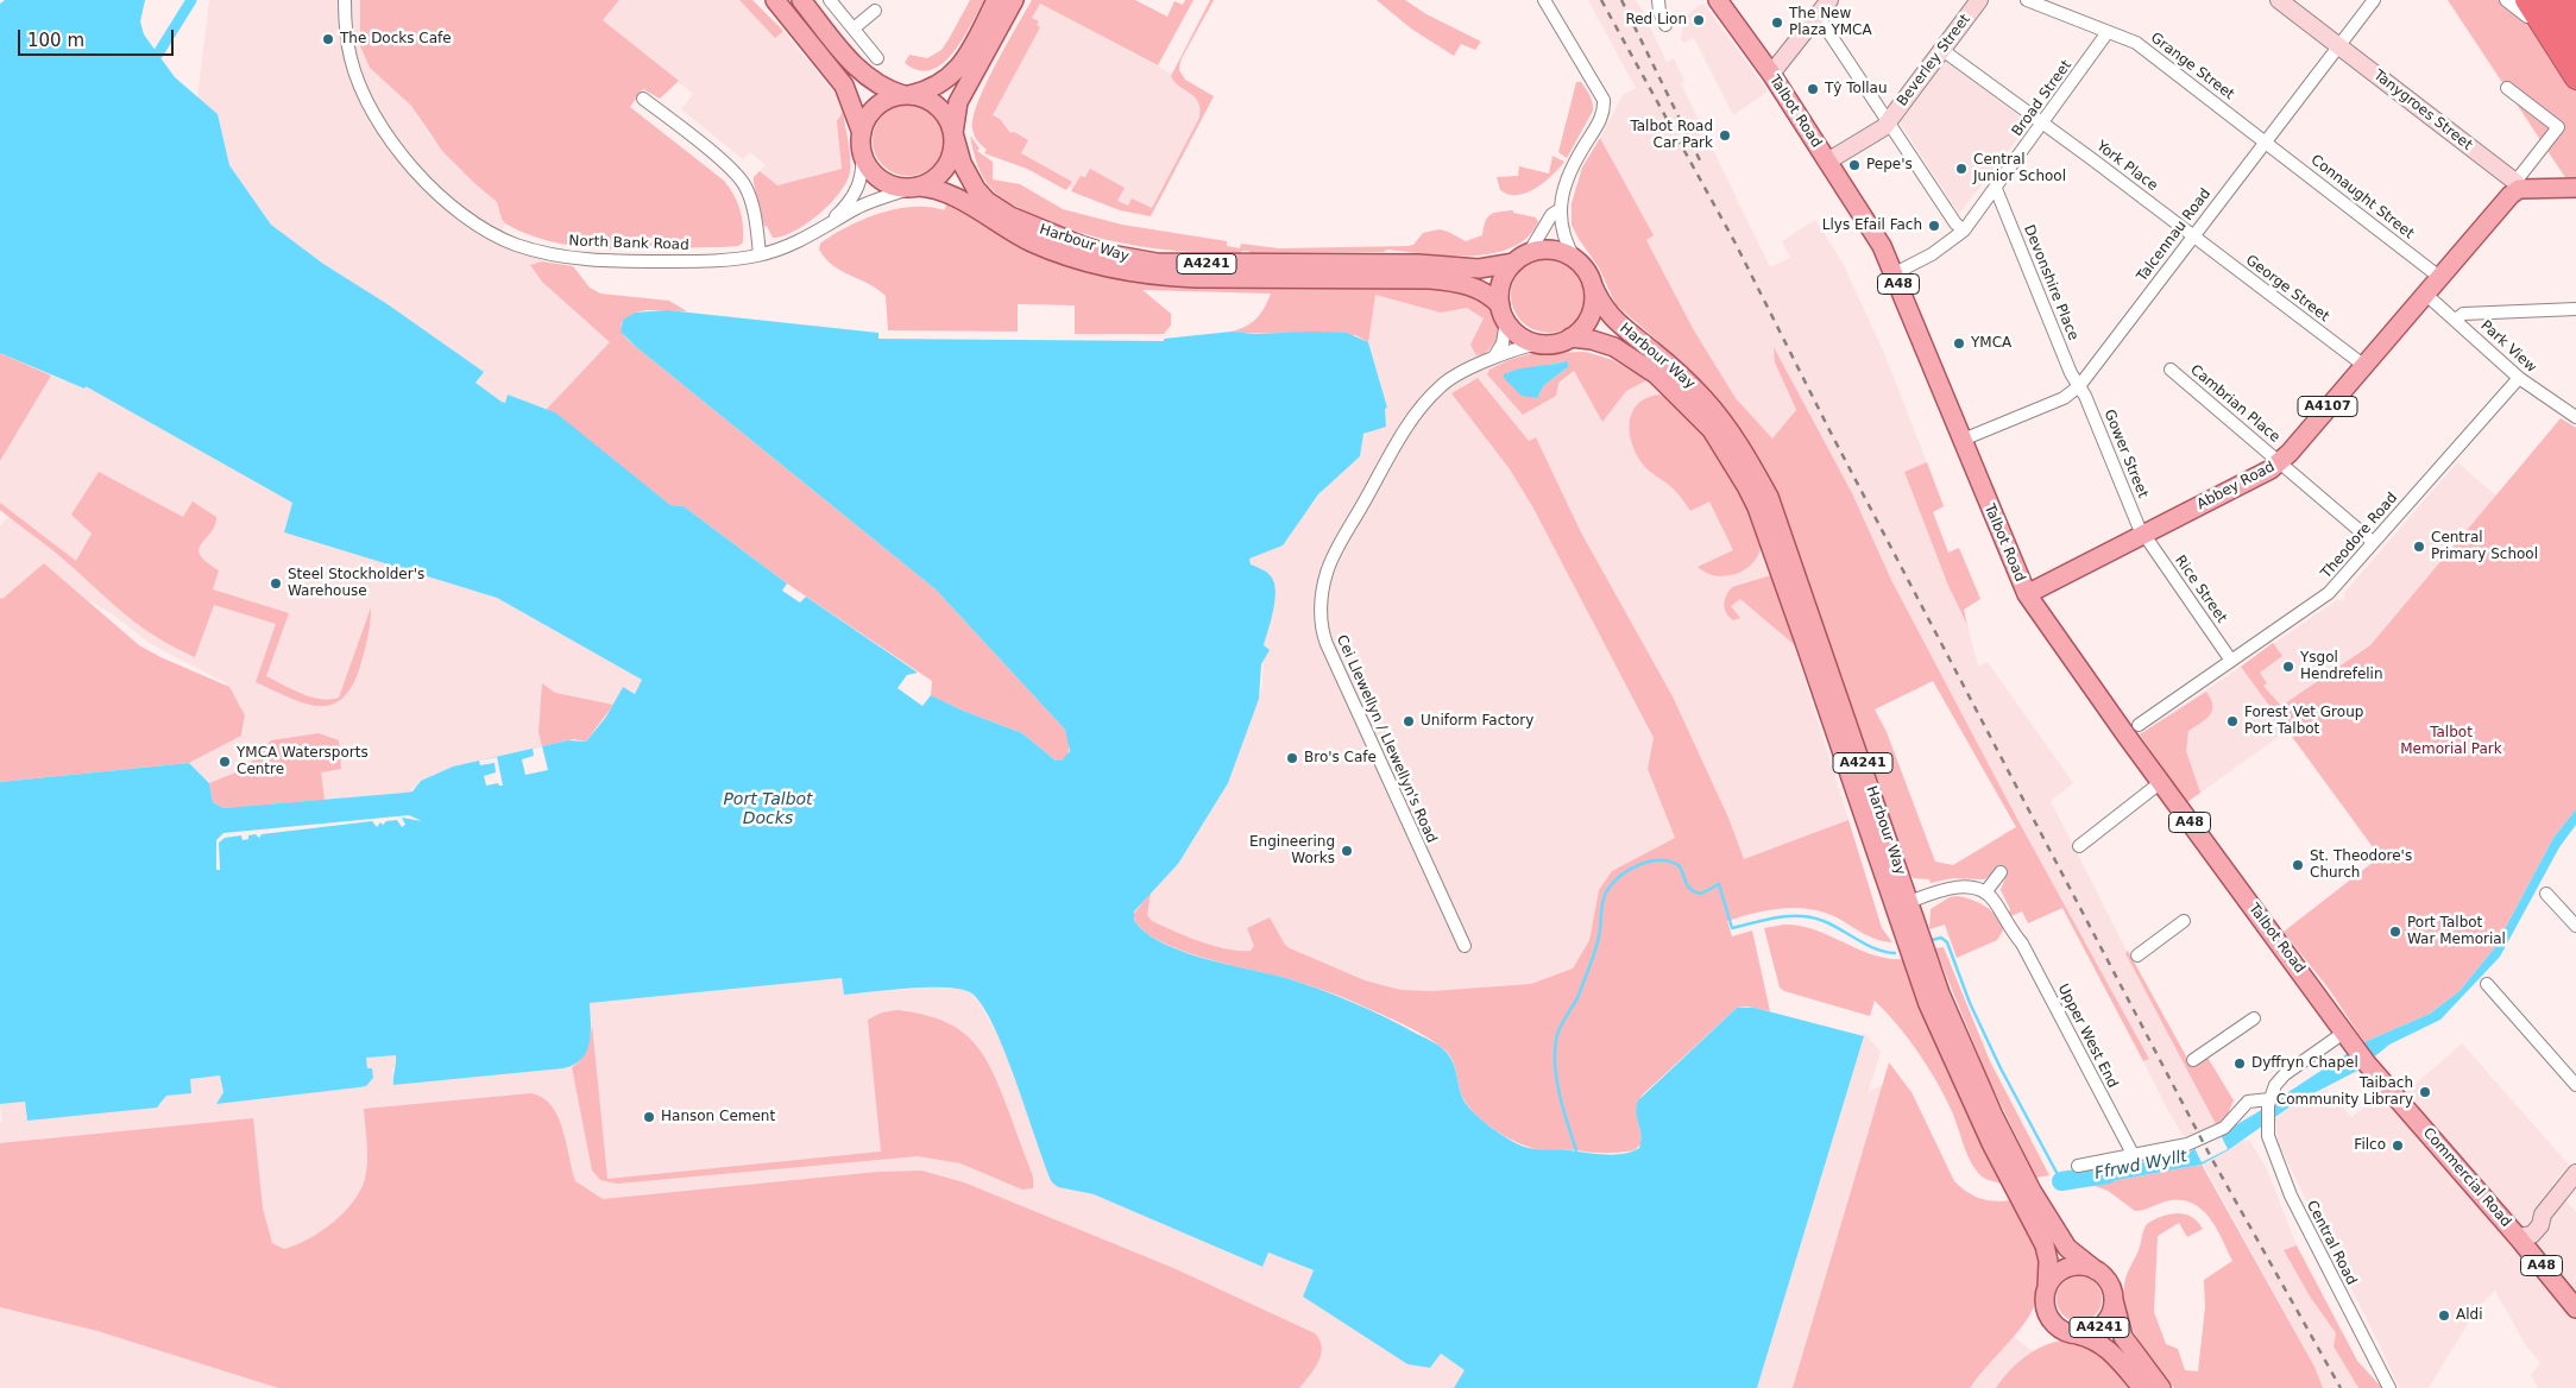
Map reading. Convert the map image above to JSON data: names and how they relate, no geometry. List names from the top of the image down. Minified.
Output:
{"streets":{"main road":["Talbot Road","Harbour Way","A4241","A48","A4107","Abbey Road","Commercial Road"],"street":["Beverley Street","Grange Street","Broad Street","Tanygroes Street","York Place","Connaught Street","Talcennau Road","North Bank Road","Devonshire Place","George Street","Park View","Cambrian Place","Gower Street","Theodore Road","Rice Street","Cei Llewellyn / Llewellyn's Road","Upper West End","Central Road"]},"crossings":[["Beverley Street","Talbot Road"],["Beverley Street","York Place"],["Grange Street","Broad Street"],["Grange Street","Connaught Street"],["Grange Street","Talcennau Road"],["Broad Street","Talbot Road"],["Broad Street","York Place"],["Broad Street","Devonshire Place"],["Tanygroes Street","Talcennau Road"],["Tanygroes Street","Abbey Road"],["Talbot Road","Talcennau Road"],["Talbot Road","Abbey Road"],["Talbot Road","Commercial Road"],["York Place","Talcennau Road"],["York Place","George Street"],["Connaught Street","Talcennau Road"],["Connaught Street","Abbey Road"],["Talcennau Road","Devonshire Place"],["Talcennau Road","George Street"],["Talcennau Road","Gower Street"],["North Bank Road","Harbour Way"],["North Bank Road","A4241"],["Harbour Way","A4241"],["Harbour Way","Cei Llewellyn / Llewellyn's Road"],["A4241","Cei Llewellyn / Llewellyn's Road"],["Devonshire Place","Gower Street"],["George Street","Abbey Road"],["Park View","Abbey Road"],["Park View","Theodore Road"],["Cambrian Place","Abbey Road"],["Cambrian Place","Theodore Road"],["Gower Street","Abbey Road"],["Gower Street","Rice Street"],["Abbey Road","Rice Street"],["Theodore Road","Rice Street"]],"water":["Port Talbot Docks","Ffrwd Wyllt"],"parks":["Talbot Memorial Park"],"places":["Red Lion","The New Plaza YMCA","The Docks Cafe","Tŷ Tollau","Talbot Road Car Park","Pepe's","Central Junior School","Llys Efail Fach","YMCA","Central Primary School","Steel Stockholder's Warehouse","Ysgol Hendrefelin","Uniform Factory","Forest Vet Group Port Talbot","Bro's Cafe","YMCA Watersports Centre","Engineering Works","St. Theodore's Church","Port Talbot War Memorial","Dyffryn Chapel","Taibach Community Library","Hanson Cement","Filco","Aldi"],"scale_bar":"100 m"}
